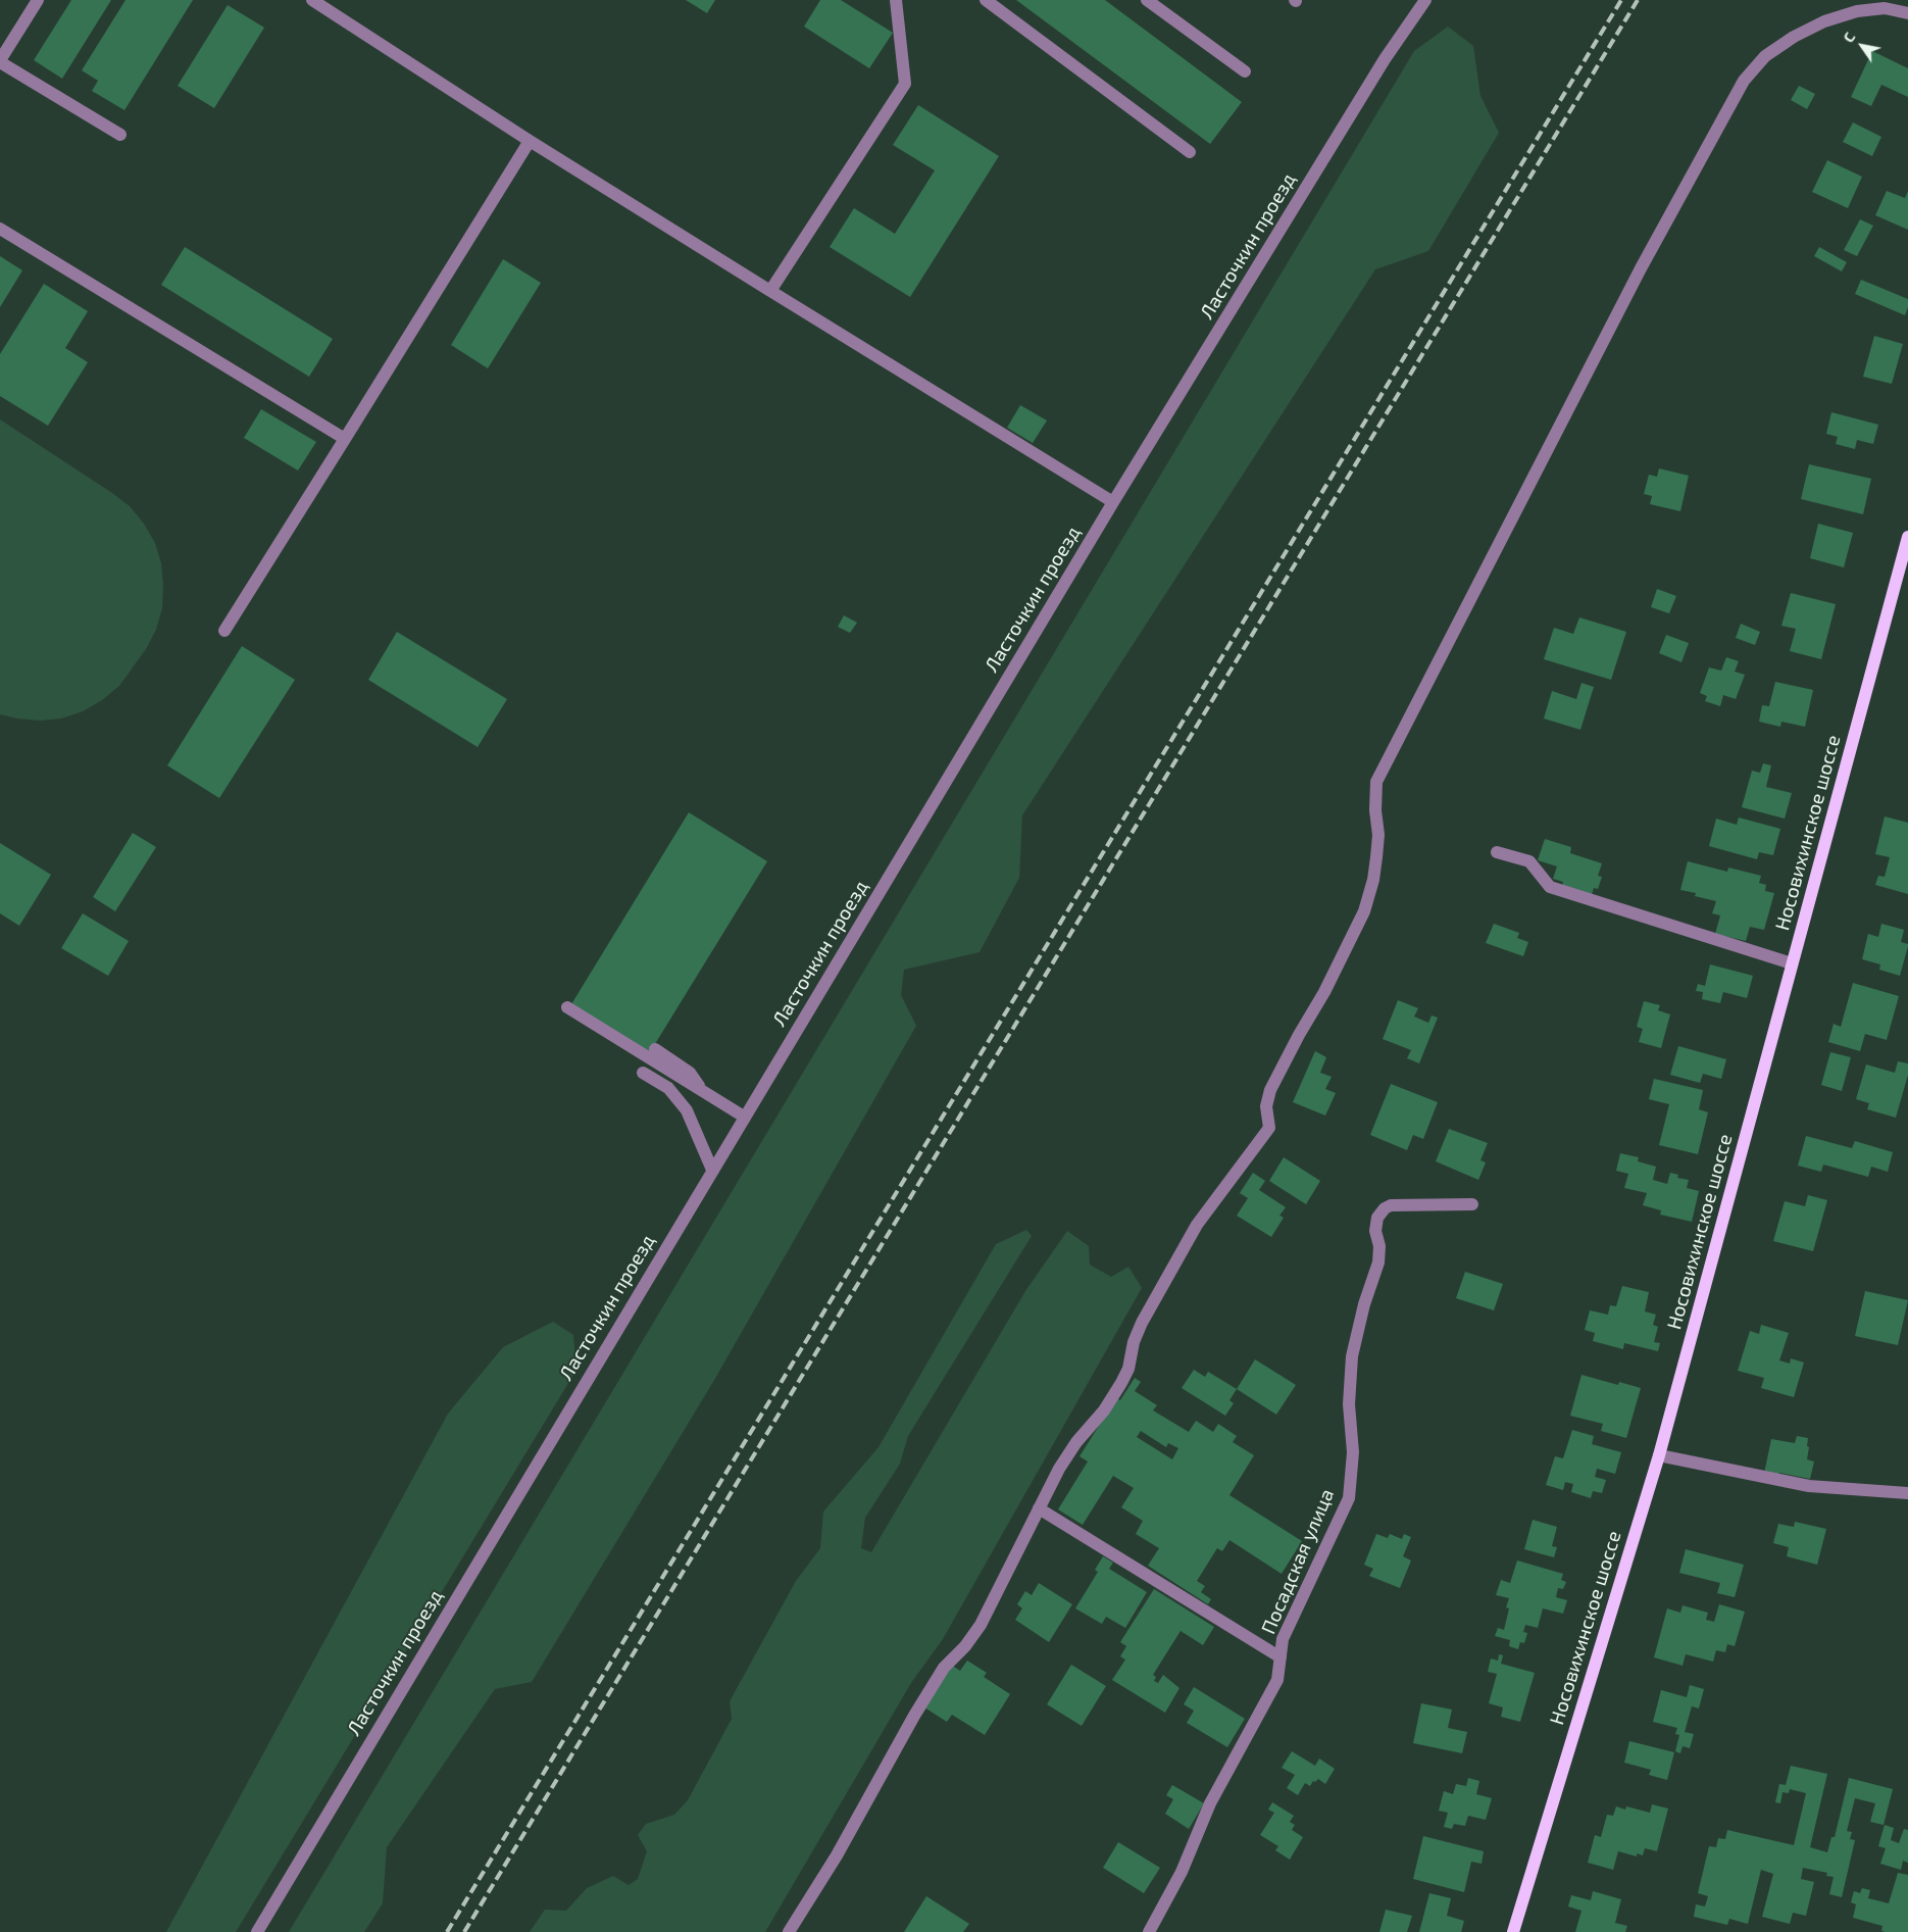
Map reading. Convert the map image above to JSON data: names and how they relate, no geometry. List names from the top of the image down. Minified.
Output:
{"streets":{"main road":["Носовихинское шоссе"],"street":["Ласточкин проезд","Посадская улица"]},"north":"top left"}
